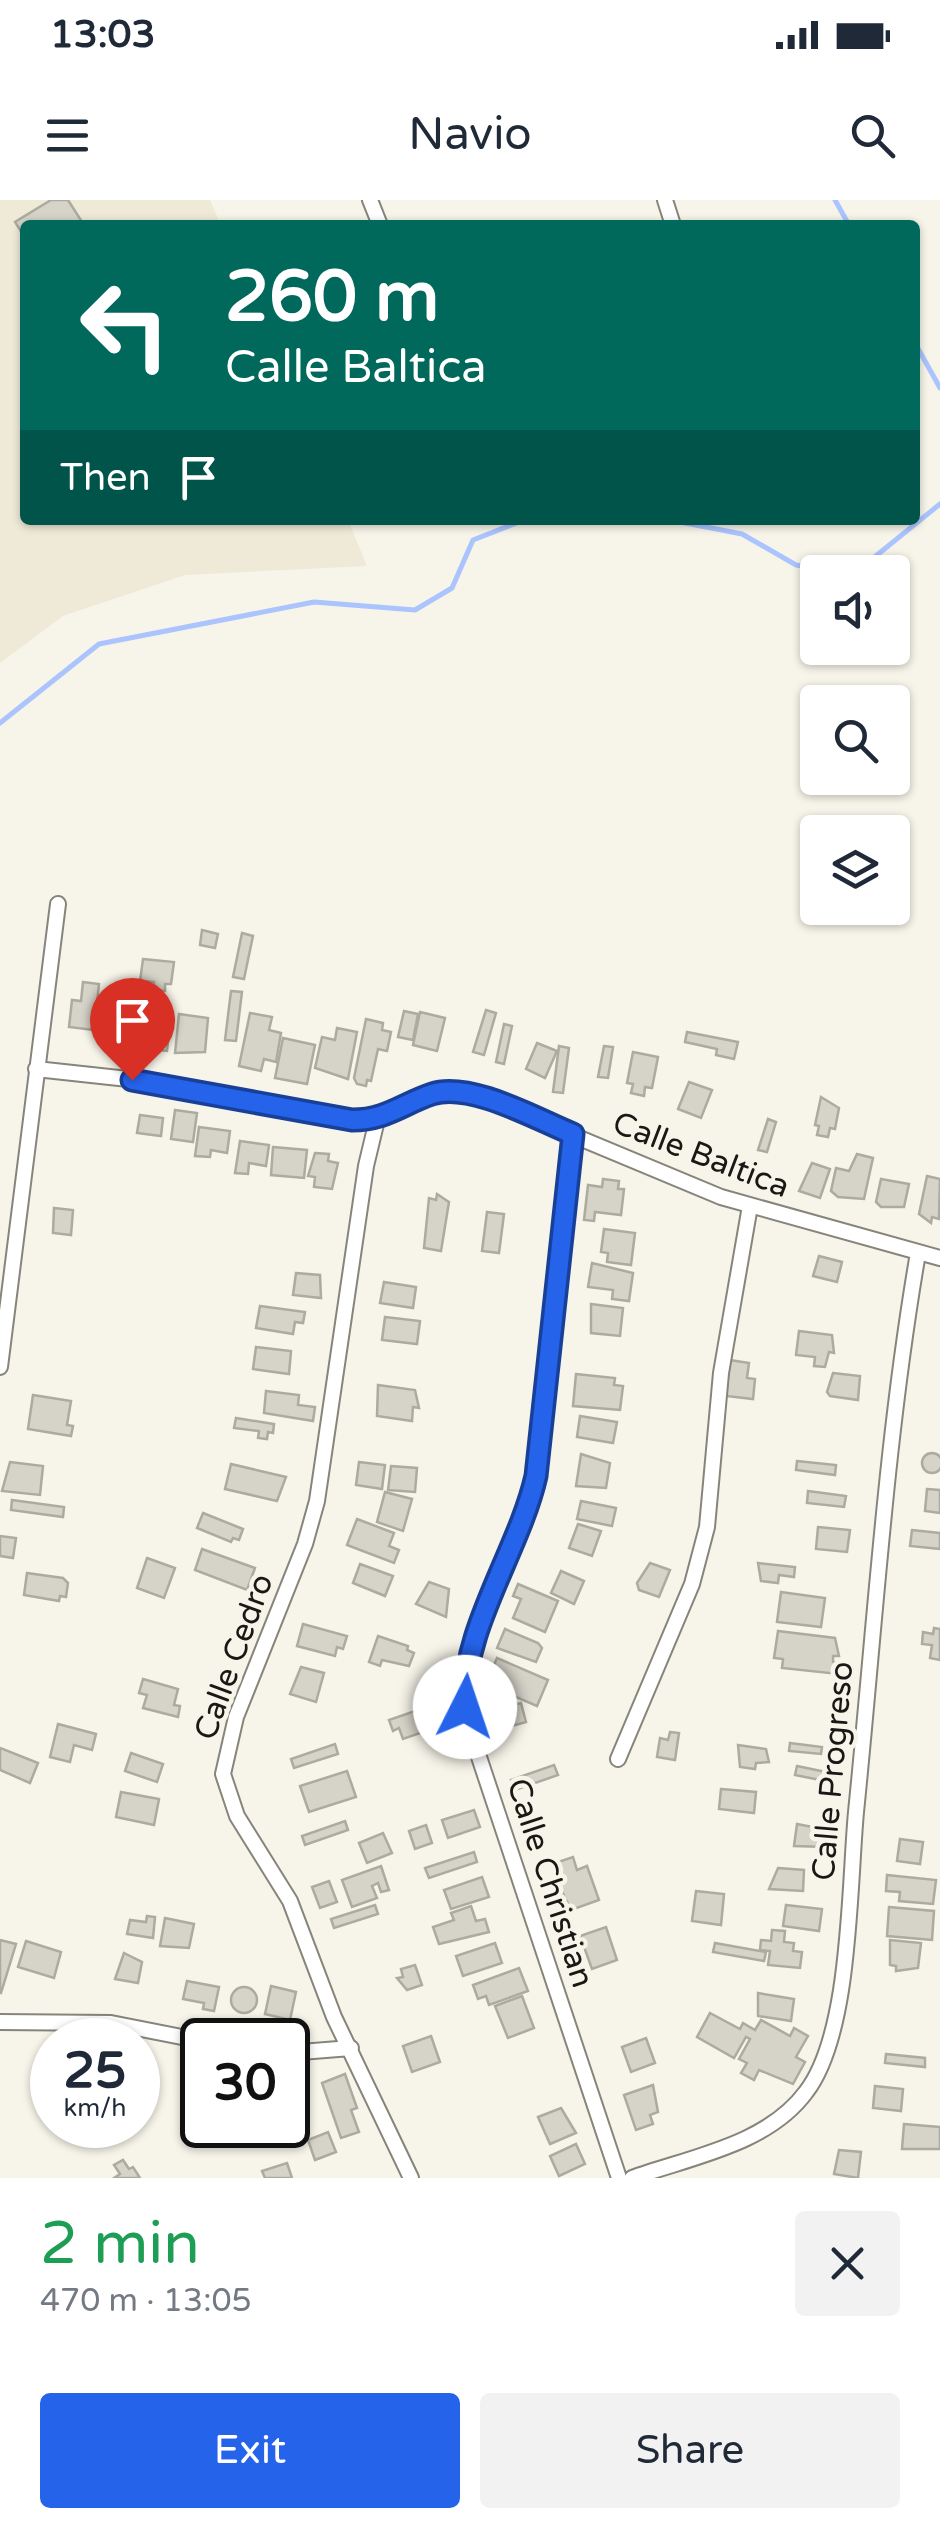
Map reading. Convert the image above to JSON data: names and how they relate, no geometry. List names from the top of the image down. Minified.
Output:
{"streets":{"street":["Calle Baltica","Calle Cedro","Calle Progreso","Calle Christian"]},"crossings":[["Calle Baltica","Calle Cedro"],["Calle Baltica","Calle Progreso"],["Calle Baltica","Calle Christian"]],"page":{"status":"13:03","header":"Navio","turn":["260 m","Calle Baltica"],"then":"Then","speed":"25 km/h","limit":"30","heading":["2 min","470 m · 13:05"],"buttons":["Exit","Share"]}}
